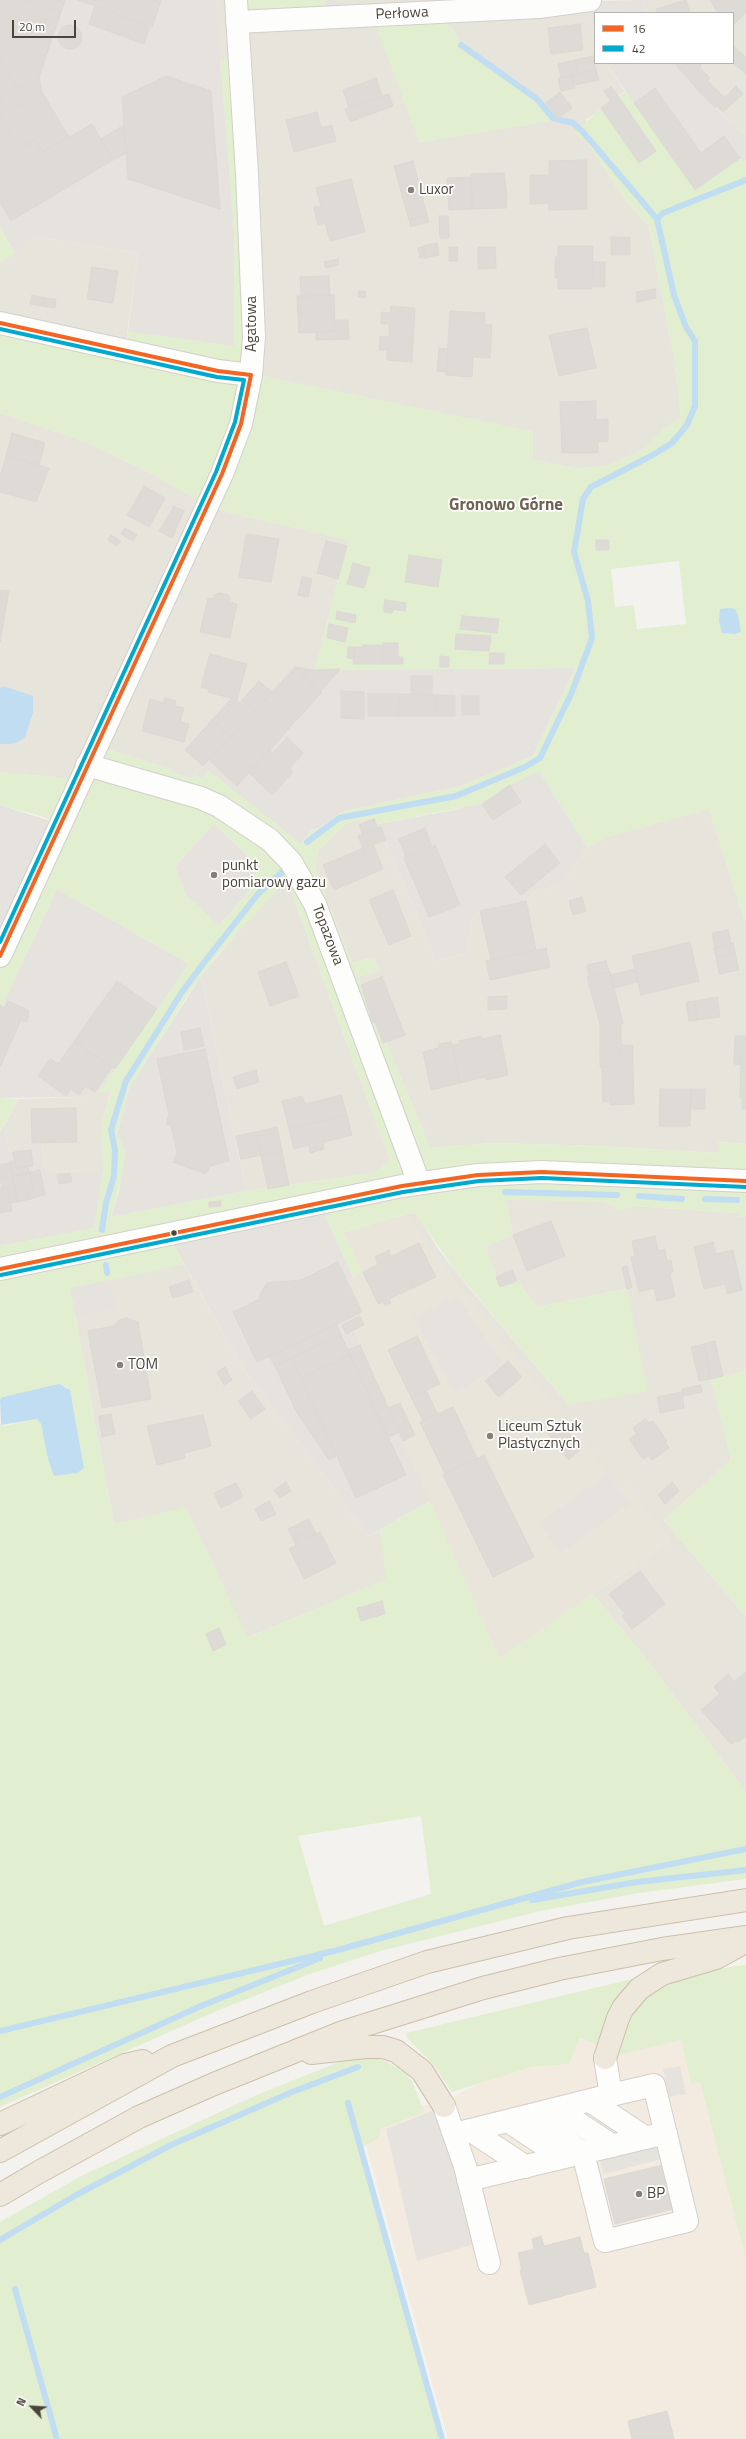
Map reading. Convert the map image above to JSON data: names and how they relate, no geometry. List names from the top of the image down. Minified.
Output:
{"streets":{"street":["Perłowa","Agatowa","Topazowa"]},"crossings":[["Perłowa","Agatowa"],["Agatowa","Topazowa"]],"districts":["Gronowo Górne"],"places":["Luxor","punkt pomiarowy gazu","TOM","Liceum Sztuk Plastycznych","BP"],"lines":["transit line 16","transit line 42"],"legend":["16","42"],"scale_bar":"20 m","north":"top left"}
